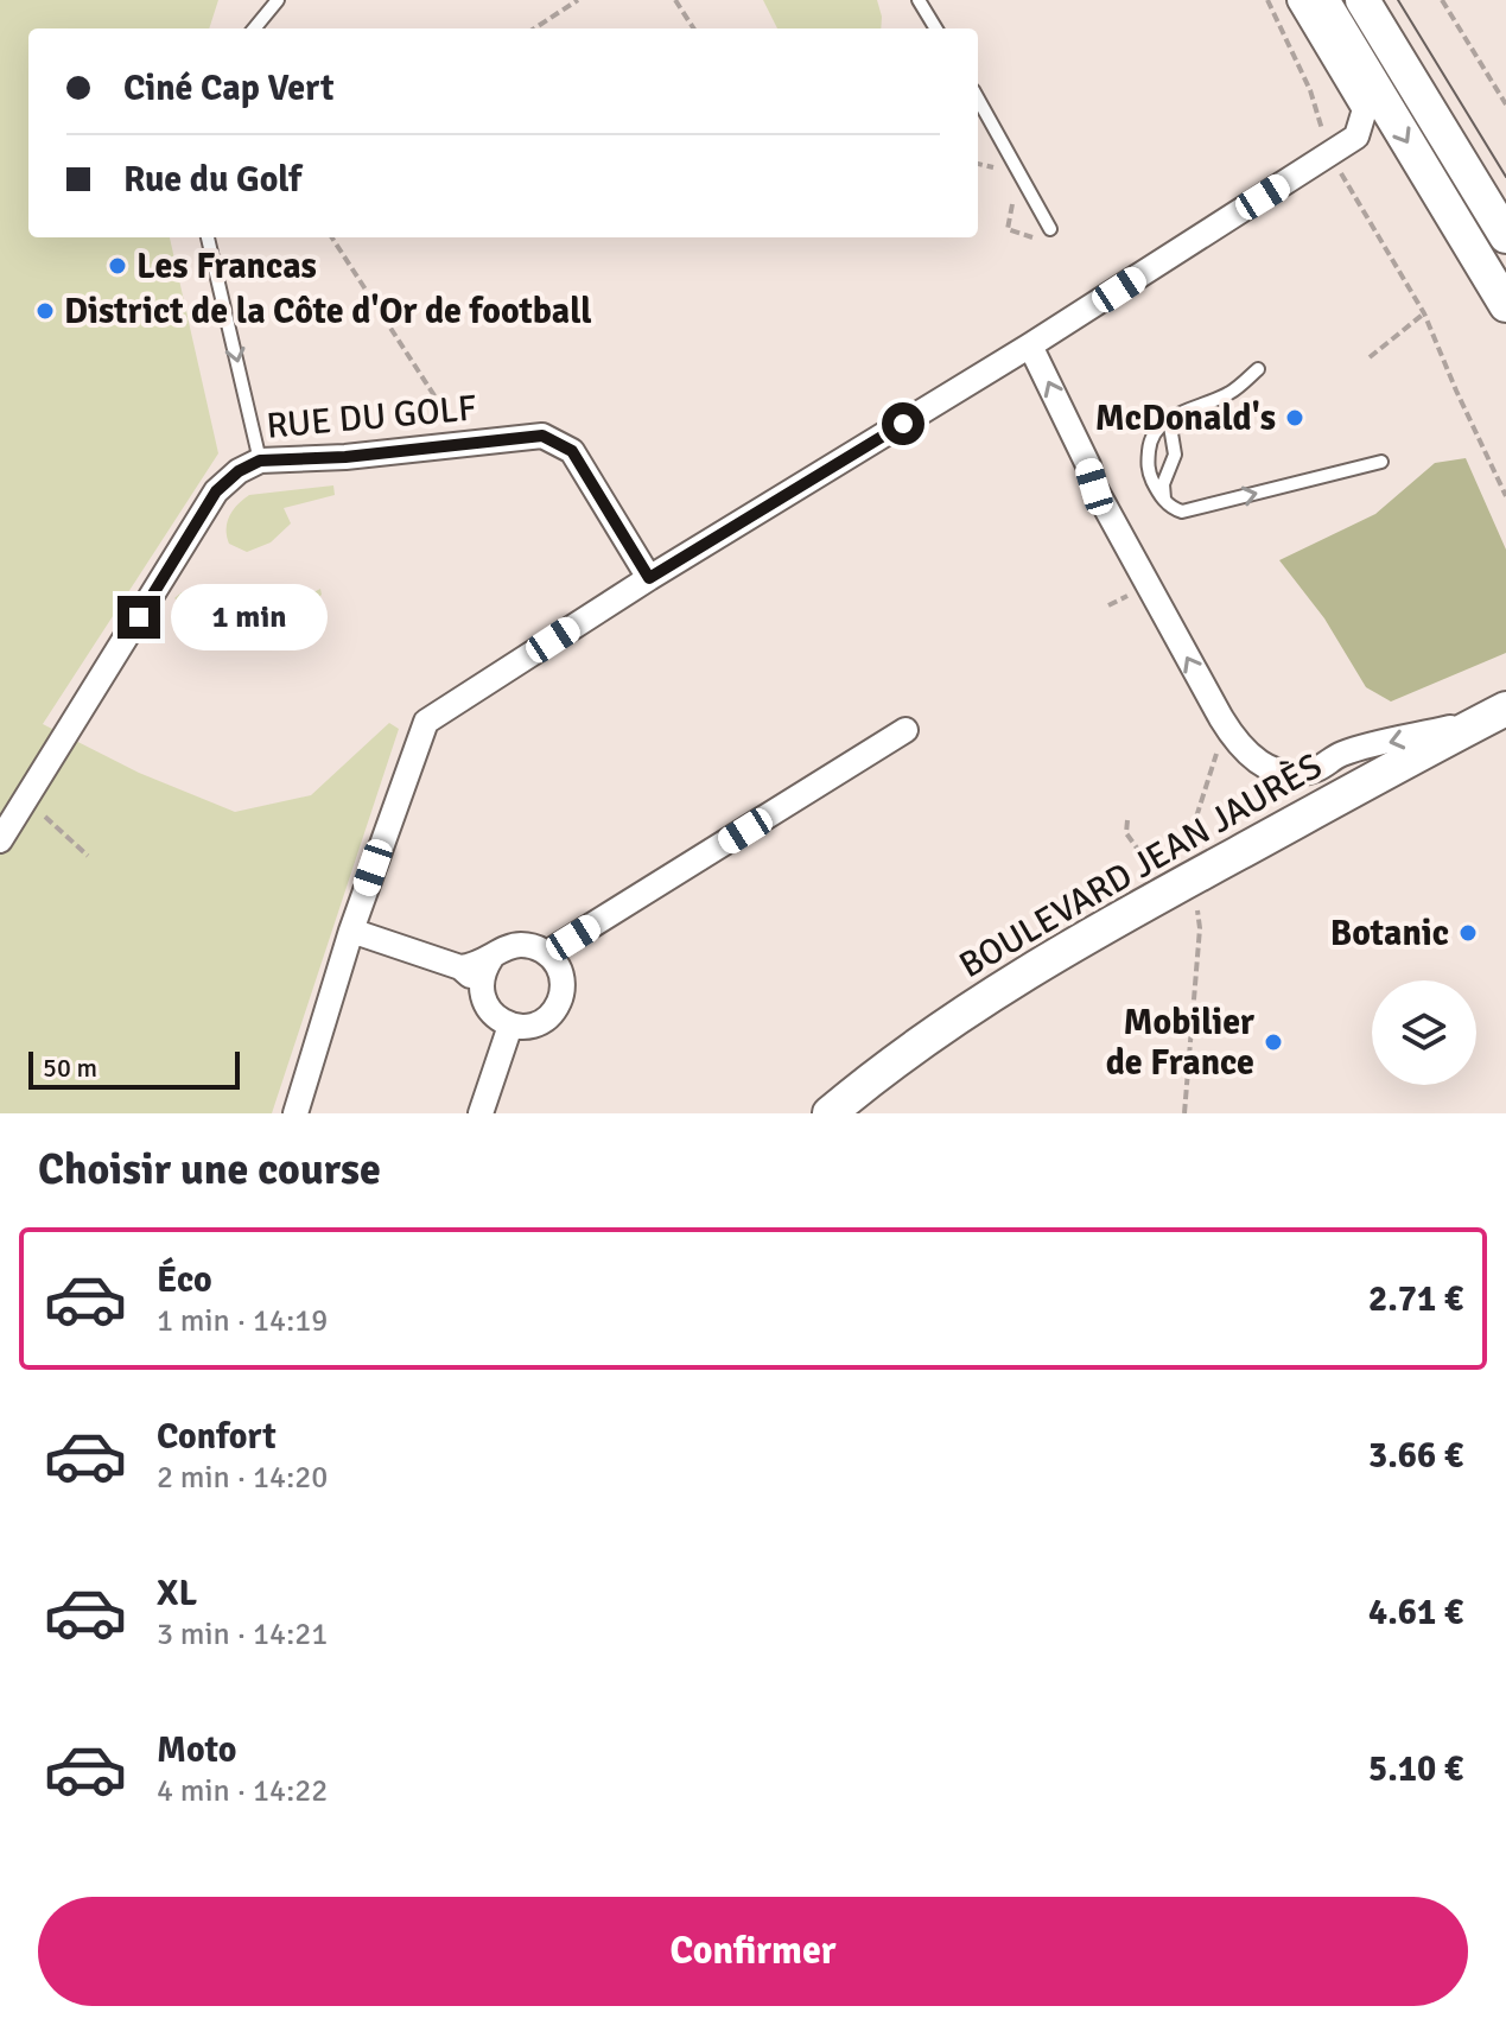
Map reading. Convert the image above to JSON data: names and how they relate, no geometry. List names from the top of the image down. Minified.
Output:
{"streets":{"street":["RUE DU GOLF","BOULEVARD JEAN JAURÈS"]},"places":["Les Francas","District de la Côte d'Or de football","McDonald's","Botanic","Mobilier de France"],"scale_bar":"50 m","page":{"banner":["Ciné Cap Vert","Rue du Golf"],"bubble":"1 min","scale":"50 m","heading":"Choisir une course","list":[{"name":"Éco","note":"1 min · 14:19","value":"2.71 €"},{"name":"Confort","note":"2 min · 14:20","value":"3.66 €"},{"name":"XL","note":"3 min · 14:21","value":"4.61 €"},{"name":"Moto","note":"4 min · 14:22","value":"5.10 €"}],"buttons":"Confirmer"}}
